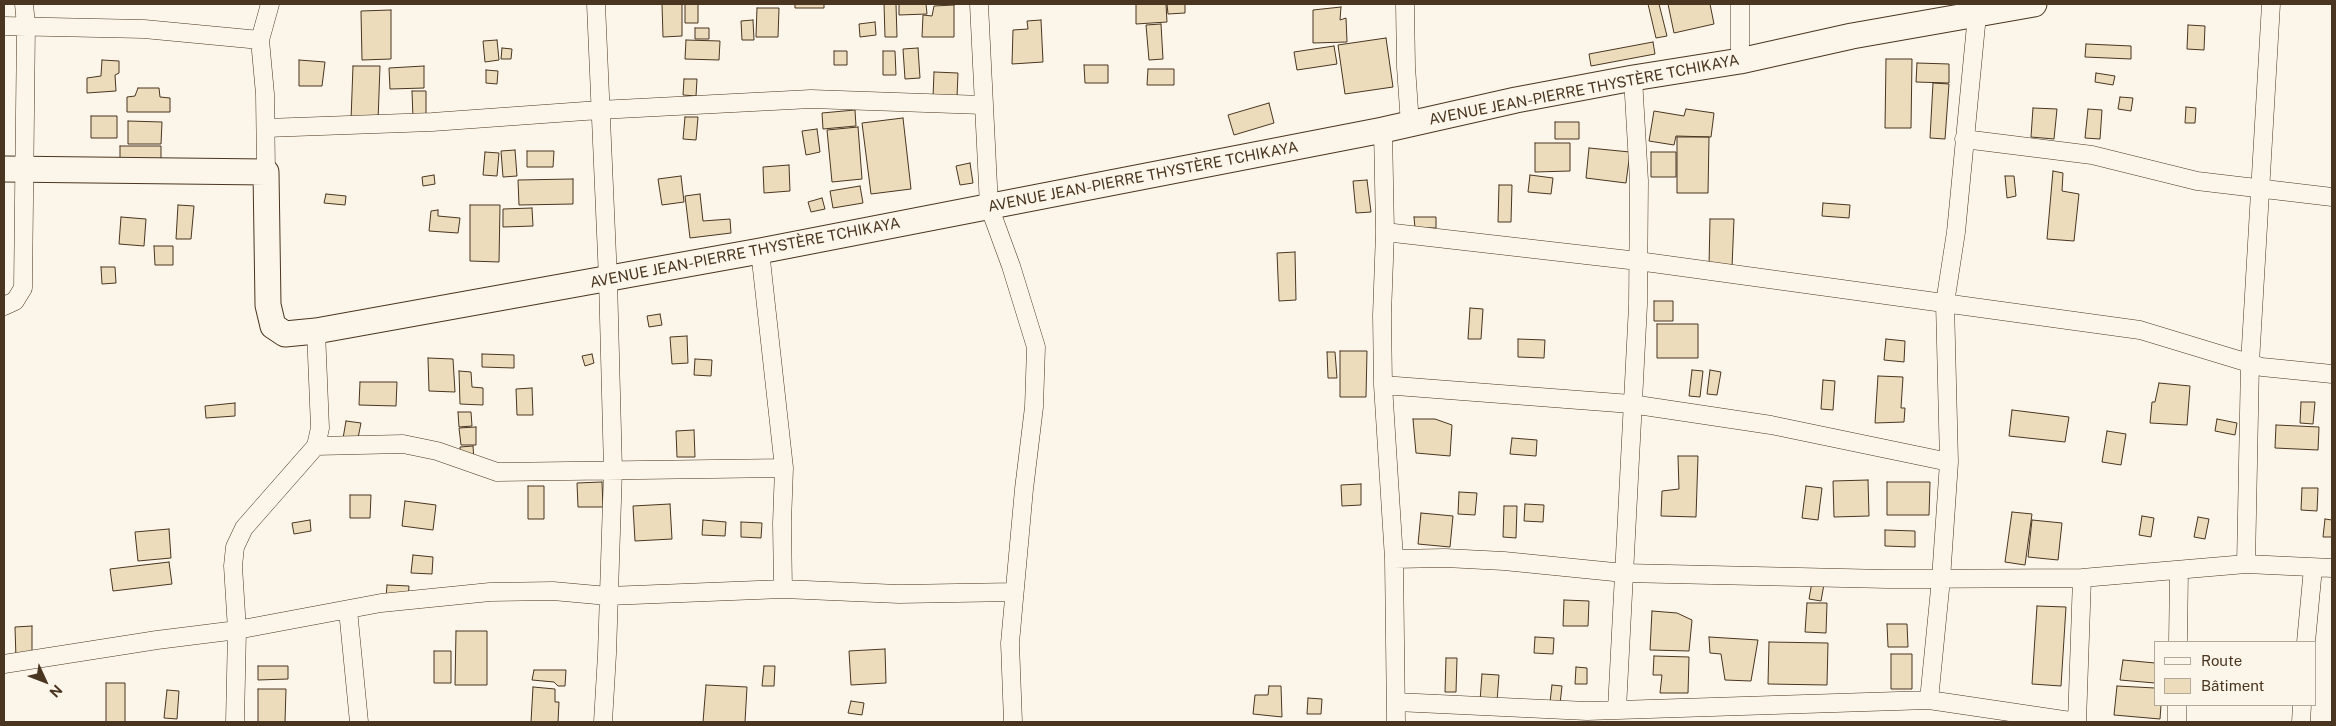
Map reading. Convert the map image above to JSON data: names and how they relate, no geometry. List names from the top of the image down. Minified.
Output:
{"streets":{"street":["AVENUE JEAN-PIERRE THYSTÈRE TCHIKAYA"]},"legend":["Route","Bâtiment"],"north":"bottom right"}
